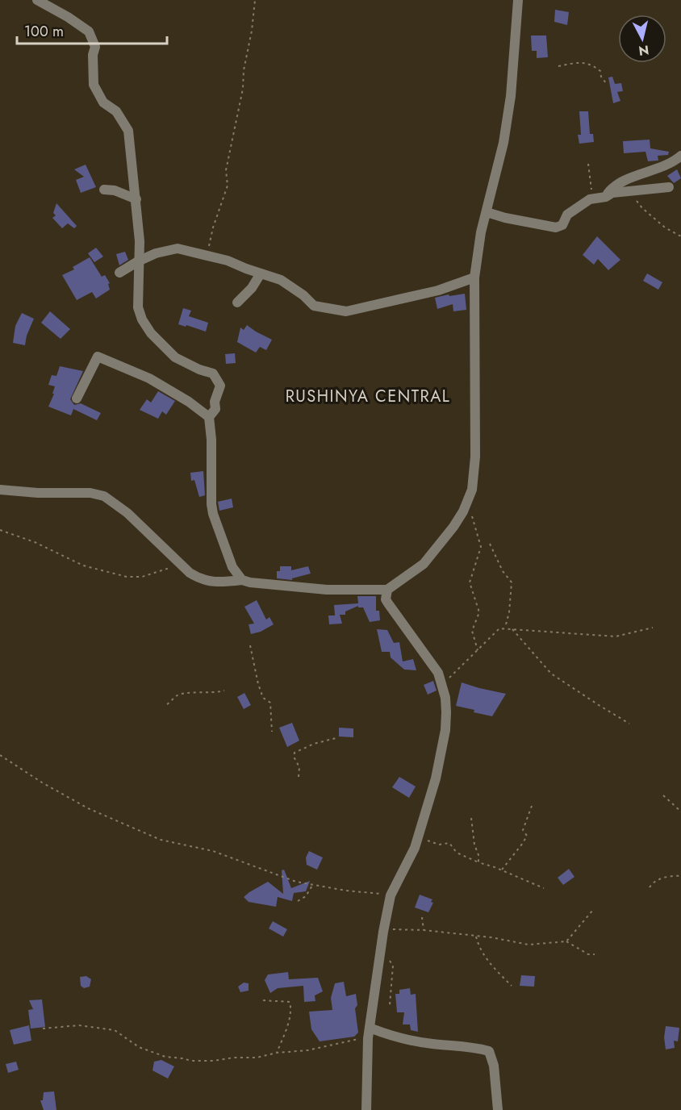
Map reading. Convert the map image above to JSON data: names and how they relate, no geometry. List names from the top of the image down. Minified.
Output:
{"districts":["RUSHINYA CENTRAL"],"scale_bar":"100 m","north":"bottom"}
